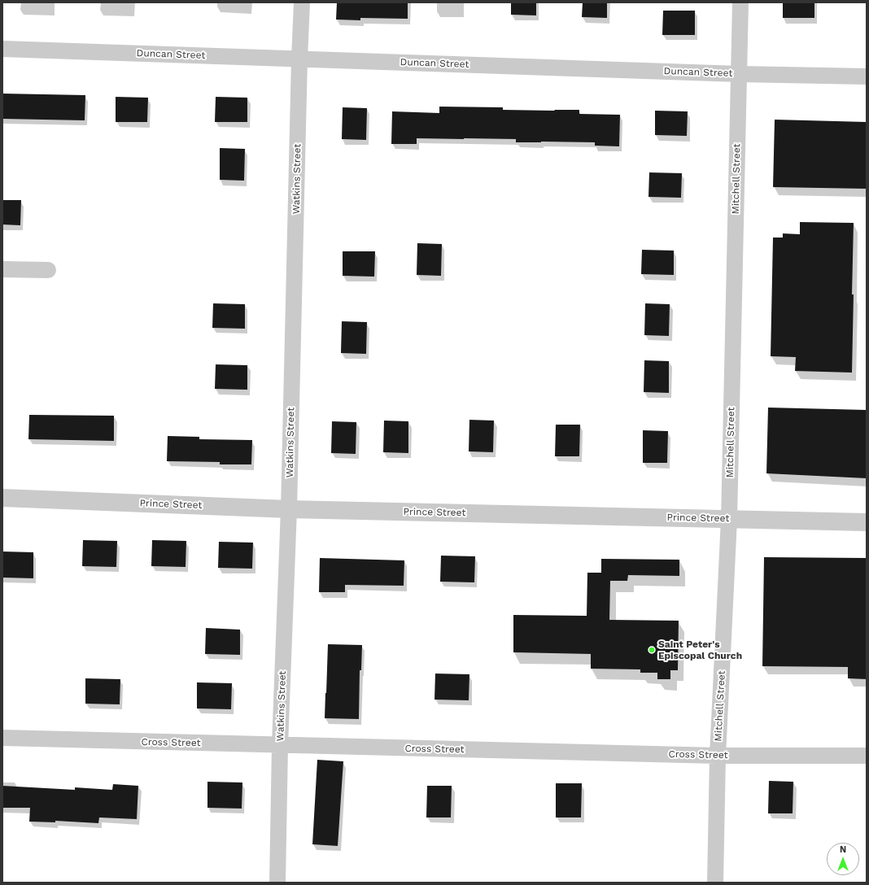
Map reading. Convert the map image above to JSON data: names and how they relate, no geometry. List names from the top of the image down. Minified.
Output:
{"streets":{"street":["Duncan Street","Watkins Street","Mitchell Street","Prince Street","Cross Street"]},"crossings":[["Duncan Street","Watkins Street"],["Duncan Street","Mitchell Street"],["Watkins Street","Prince Street"],["Watkins Street","Cross Street"],["Mitchell Street","Prince Street"],["Mitchell Street","Cross Street"]],"places":["Saint Peter's Episcopal Church"],"north":"top"}
